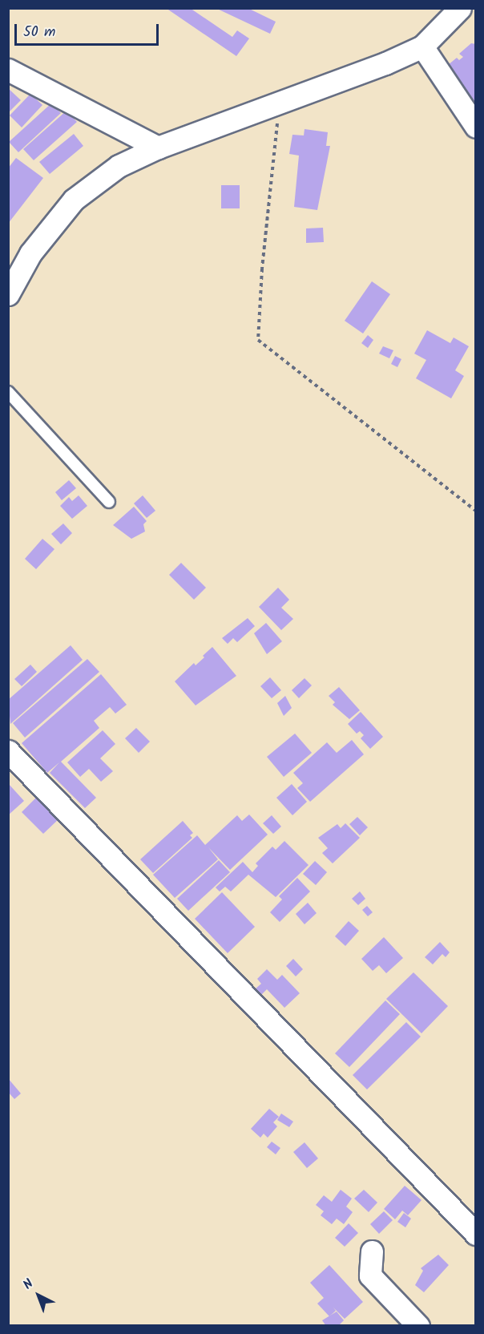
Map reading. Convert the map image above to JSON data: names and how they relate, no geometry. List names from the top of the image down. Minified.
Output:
{"scale_bar":"50 m","north":"top left"}
